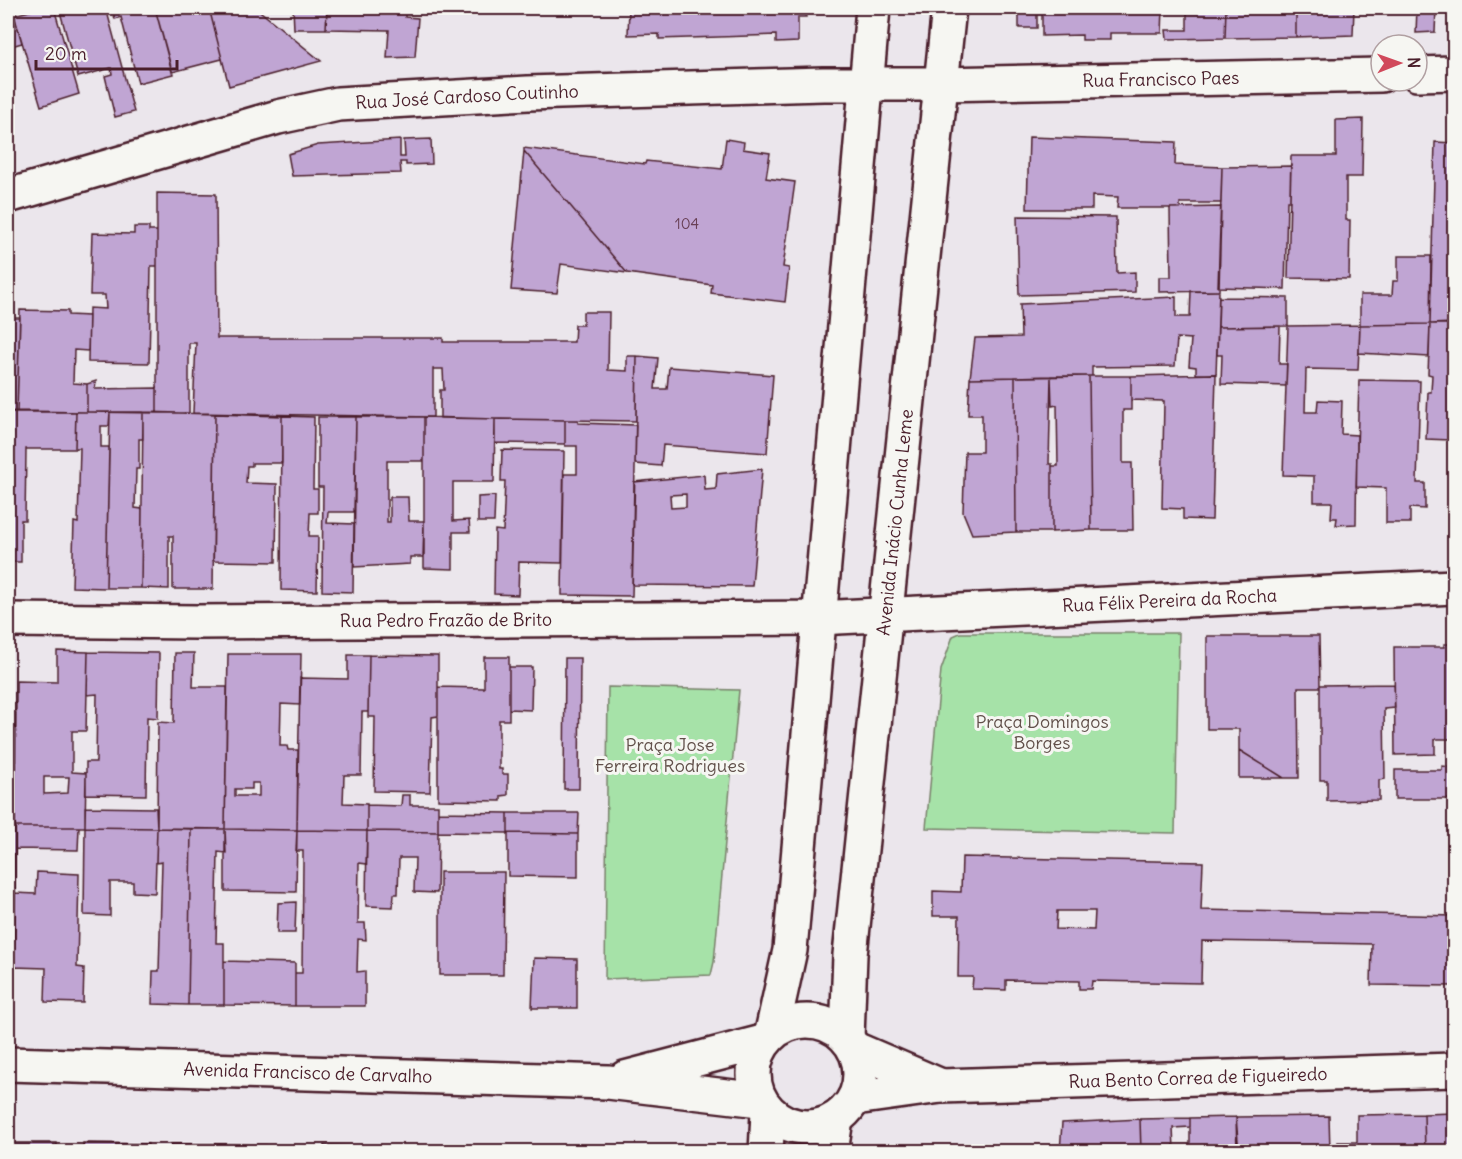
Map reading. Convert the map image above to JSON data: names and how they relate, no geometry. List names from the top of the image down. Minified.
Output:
{"streets":{"street":["Rua Francisco Paes","Rua José Cardoso Coutinho","Avenida Inácio Cunha Leme","Rua Félix Pereira da Rocha","Rua Pedro Frazão de Brito","Avenida Francisco de Carvalho","Rua Bento Correa de Figueiredo"]},"crossings":[["Rua Francisco Paes","Rua José Cardoso Coutinho"],["Rua Francisco Paes","Avenida Inácio Cunha Leme"],["Rua José Cardoso Coutinho","Avenida Inácio Cunha Leme"],["Avenida Inácio Cunha Leme","Rua Félix Pereira da Rocha"],["Avenida Inácio Cunha Leme","Rua Pedro Frazão de Brito"],["Avenida Inácio Cunha Leme","Avenida Francisco de Carvalho"],["Avenida Inácio Cunha Leme","Rua Bento Correa de Figueiredo"],["Rua Félix Pereira da Rocha","Rua Pedro Frazão de Brito"],["Avenida Francisco de Carvalho","Rua Bento Correa de Figueiredo"]],"parks":["Praça Domingos Borges","Praça Jose Ferreira Rodrigues"],"house_numbers":["104"],"scale_bar":"20 m","north":"right"}
